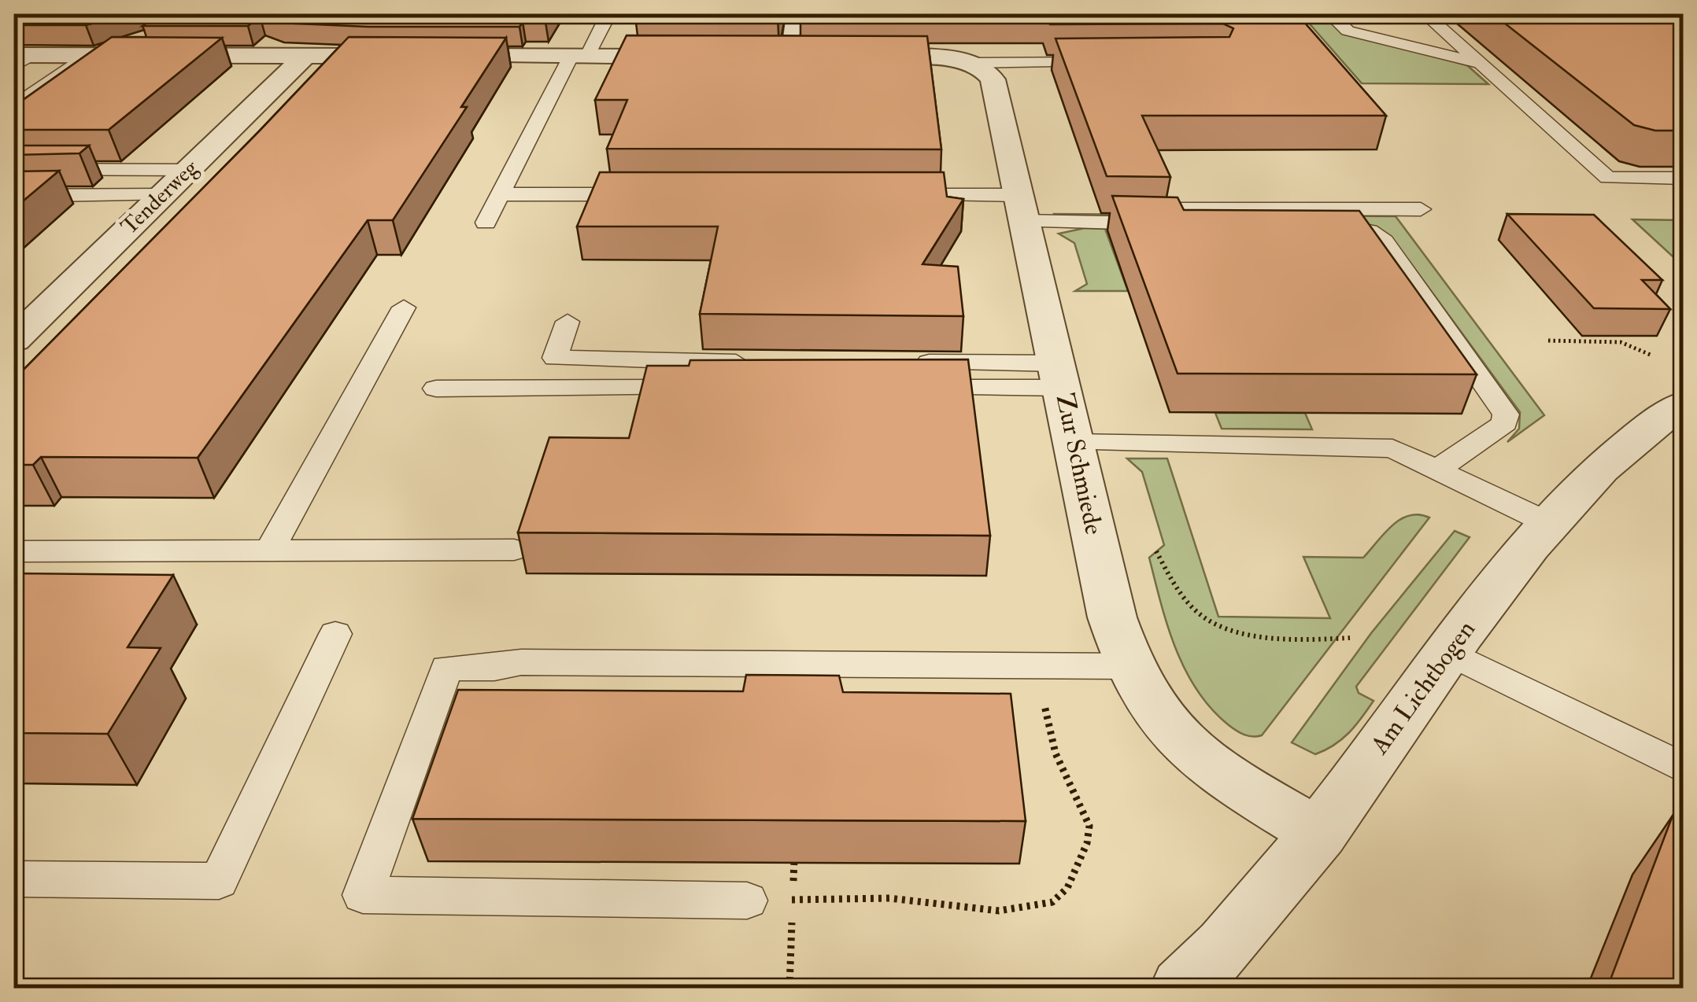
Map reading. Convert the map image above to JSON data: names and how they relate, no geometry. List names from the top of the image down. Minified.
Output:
{"streets":{"street":["Tenderweg","Zur Schmiede","Am Lichtbogen"]},"crossings":[["Zur Schmiede","Am Lichtbogen"]]}
